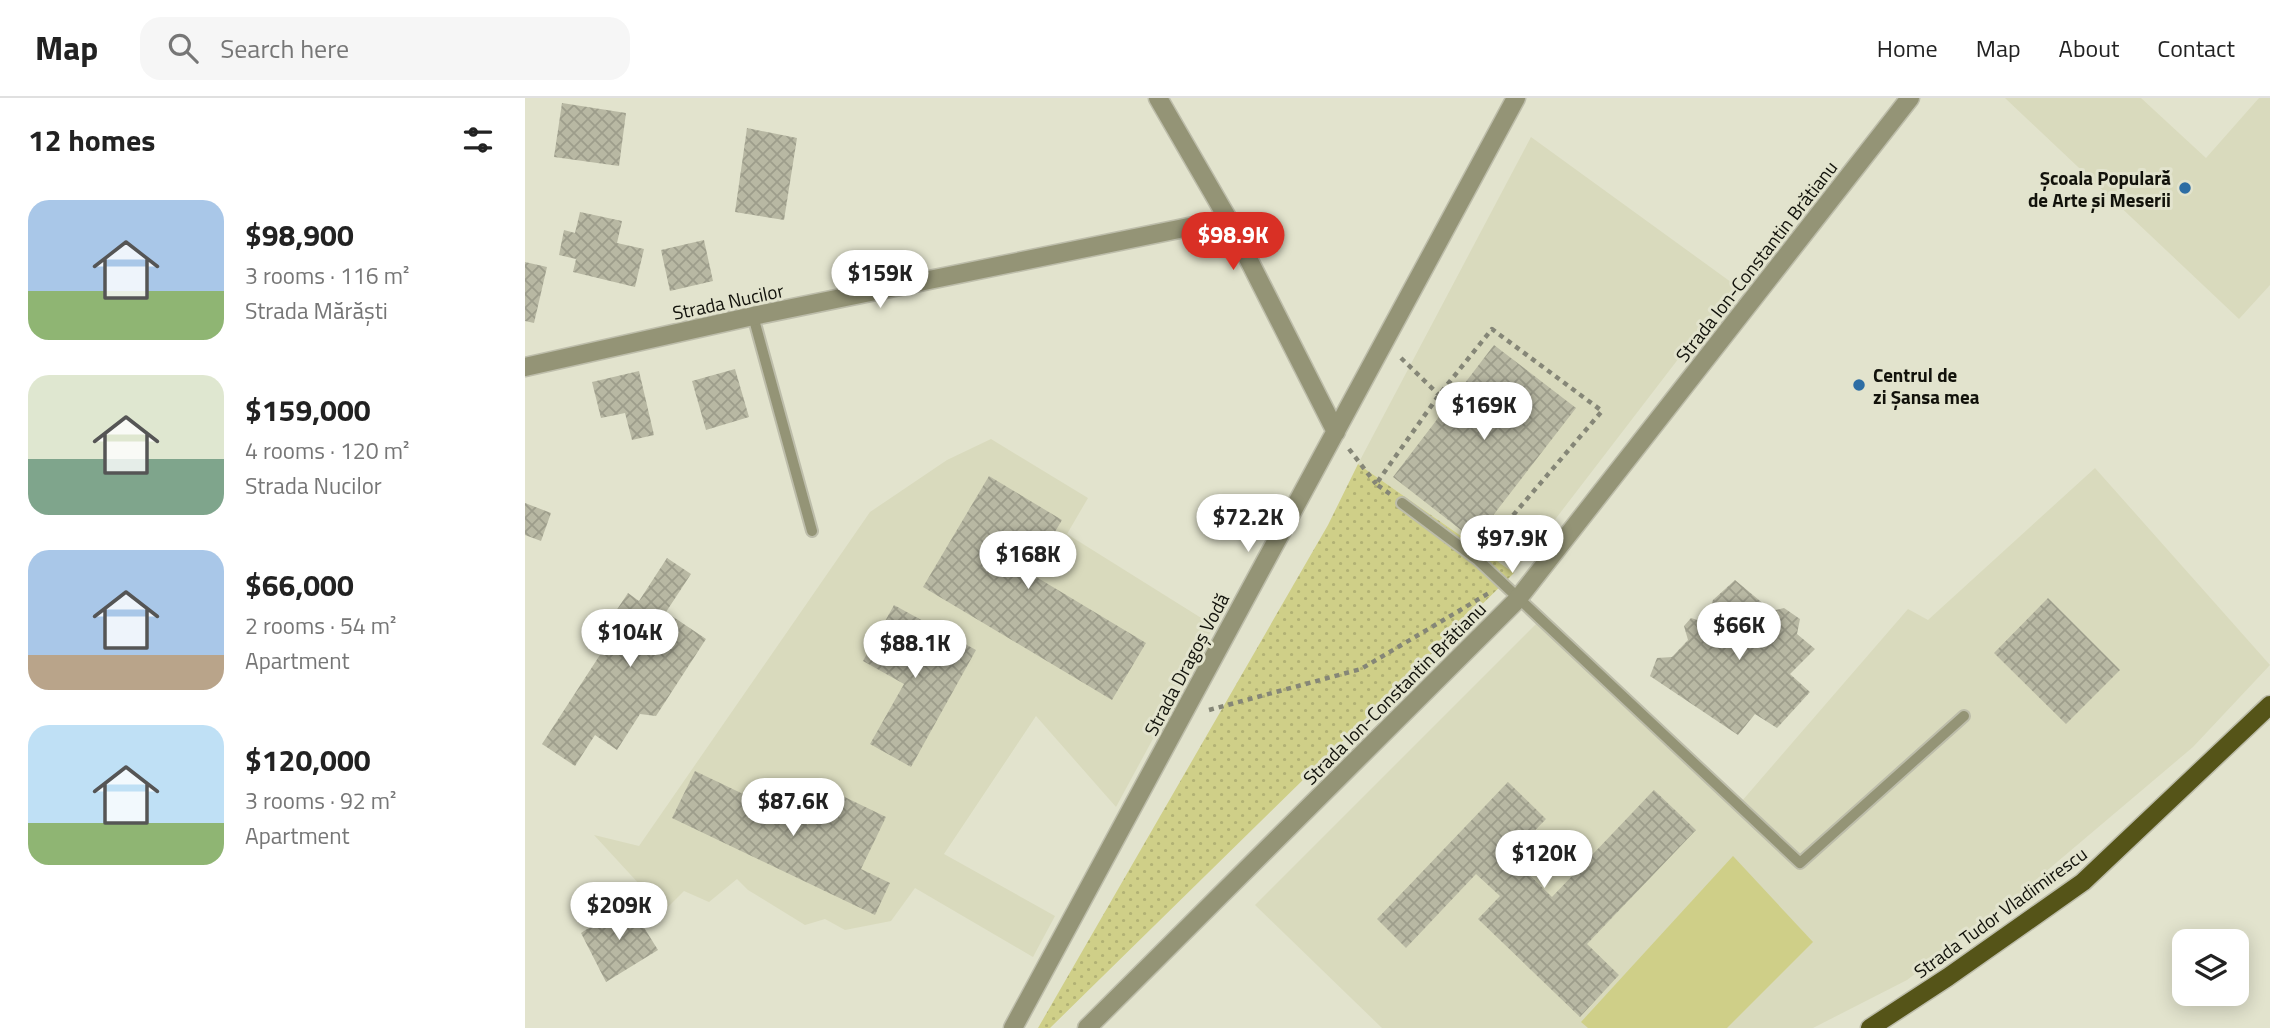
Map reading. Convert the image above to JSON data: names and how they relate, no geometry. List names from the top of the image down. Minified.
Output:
{"streets":{"main road":["Strada Tudor Vladimirescu"],"street":["Strada Ion-Constantin Brătianu","Strada Nucilor","Strada Dragoș Vodă"]},"places":["Școala Populară de Arte și Meserii","Centrul de zi Șansa mea"],"page":{"header":"Map","search":"Search here","nav":["Home","Map","About","Contact"],"heading":"12 homes","list":[{"name":"$98,900","note":"3 rooms · 116 m² · Strada Mărăști"},{"name":"$159,000","note":"4 rooms · 120 m² · Strada Nucilor"},{"name":"$66,000","note":"2 rooms · 54 m² · Apartment"},{"name":"$120,000","note":"3 rooms · 92 m² · Apartment"}],"price":["$98.9K","$159K","$169K","$72.2K","$97.9K","$168K","$66K","$104K","$88.1K","$87.6K","$120K","$209K"]}}
